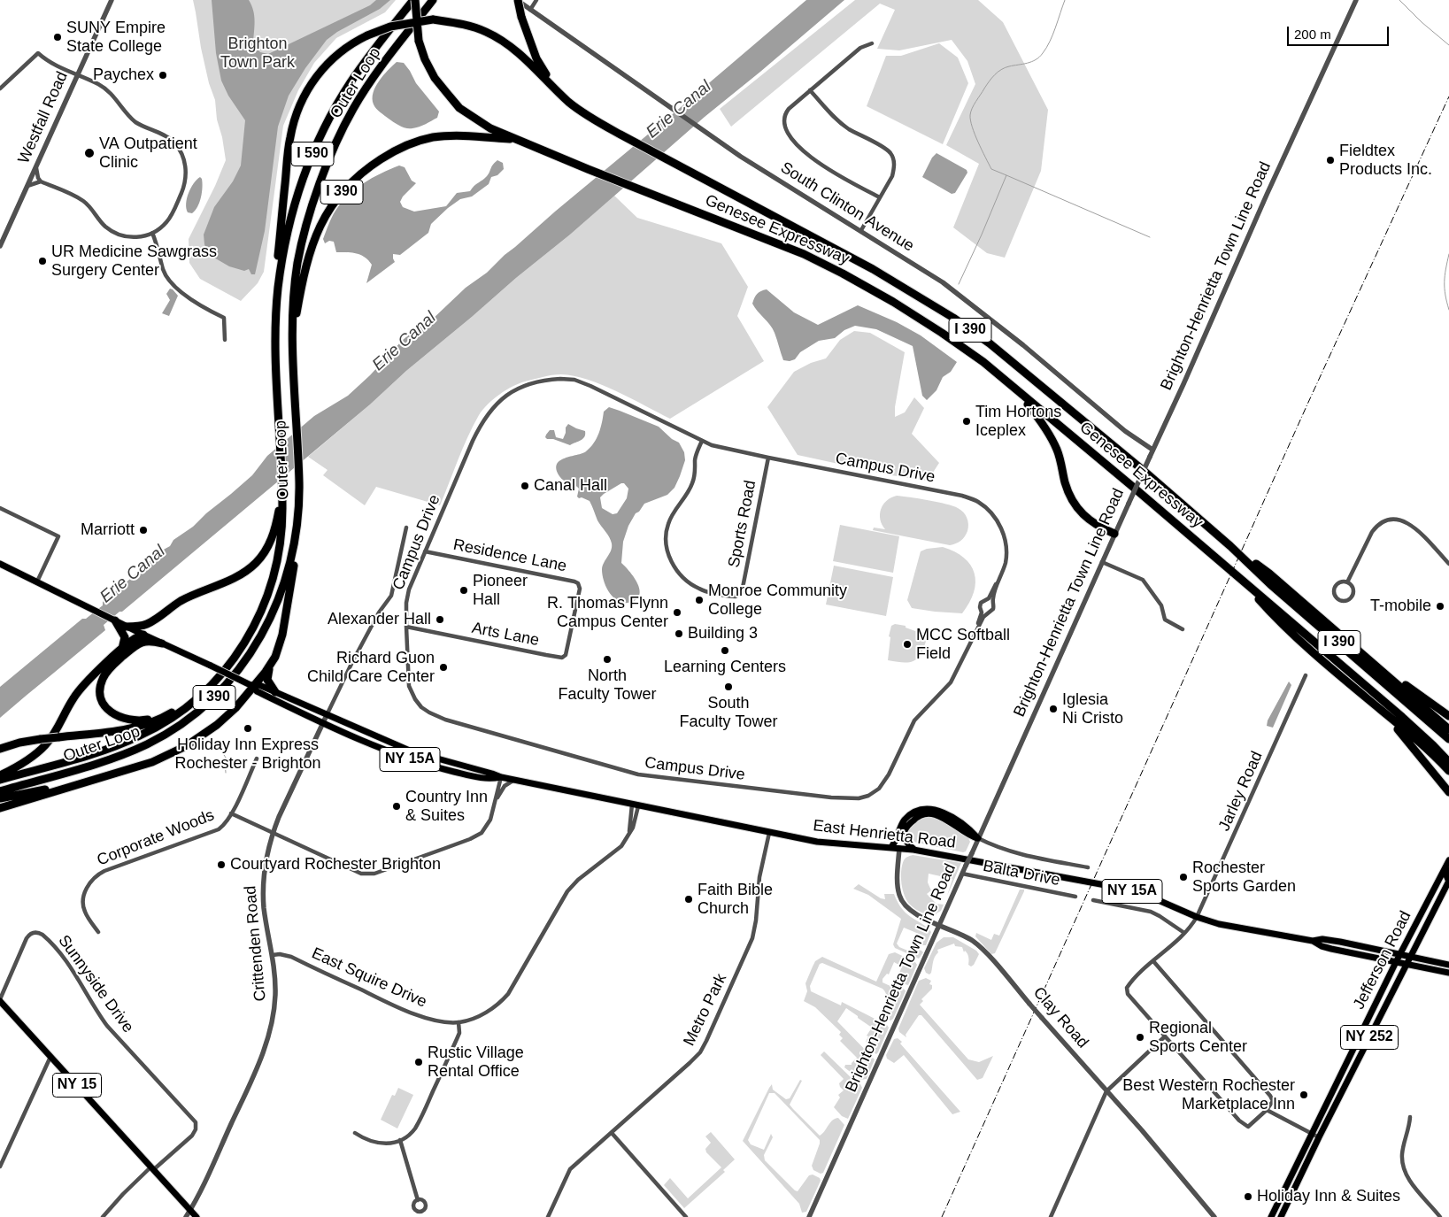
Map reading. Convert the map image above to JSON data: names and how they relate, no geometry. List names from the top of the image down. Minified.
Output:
{"streets":{"highway":["Outer Loop","I 590","I 390","Genesee Expressway"],"main road":["NY 15A","East Henrietta Road","Jefferson Road","NY 252","NY 15"],"street":["Westfall Road","South Clinton Avenue","Brighton-Henrietta Town Line Road","Campus Drive","Sports Road","Residence Lane","Arts Lane","Jarley Road","Corporate Woods","Balta Drive","Crittenden Road","East Squire Drive","Sunnyside Drive","Metro Park","Clay Road"]},"crossings":[["Outer Loop","I 390"],["Outer Loop","Genesee Expressway"],["I 390","Genesee Expressway"],["South Clinton Avenue","Brighton-Henrietta Town Line Road"],["Brighton-Henrietta Town Line Road","Balta Drive"],["Brighton-Henrietta Town Line Road","Clay Road"],["Campus Drive","Sports Road"],["Campus Drive","Residence Lane"],["Campus Drive","Arts Lane"],["Residence Lane","Arts Lane"],["Jarley Road","East Henrietta Road"],["East Henrietta Road","Crittenden Road"],["East Henrietta Road","Jefferson Road"],["East Henrietta Road","East Squire Drive"],["East Henrietta Road","Metro Park"],["East Henrietta Road","Clay Road"],["Corporate Woods","Crittenden Road"],["Crittenden Road","East Squire Drive"],["Crittenden Road","NY 15"],["Sunnyside Drive","NY 15"]],"water":["Erie Canal"],"parks":["Brighton Town Park"],"places":["SUNY Empire State College","Paychex","VA Outpatient Clinic","Fieldtex Products Inc.","UR Medicine Sawgrass Surgery Center","Tim Hortons Iceplex","Canal Hall","Marriott","Pioneer Hall","Monroe Community College","T-mobile","R. Thomas Flynn Campus Center","Alexander Hall","Building 3","MCC Softball Field","Learning Centers","North Faculty Tower","Richard Guon Child Care Center","South Faculty Tower","Iglesia Ni Cristo","Holiday Inn Express Rochester - Brighton","Country Inn & Suites","Courtyard Rochester Brighton","Rochester Sports Garden","Faith Bible Church","Regional Sports Center","Rustic Village Rental Office","Best Western Rochester Marketplace Inn","Holiday Inn & Suites"],"scale_bar":"200 m"}
